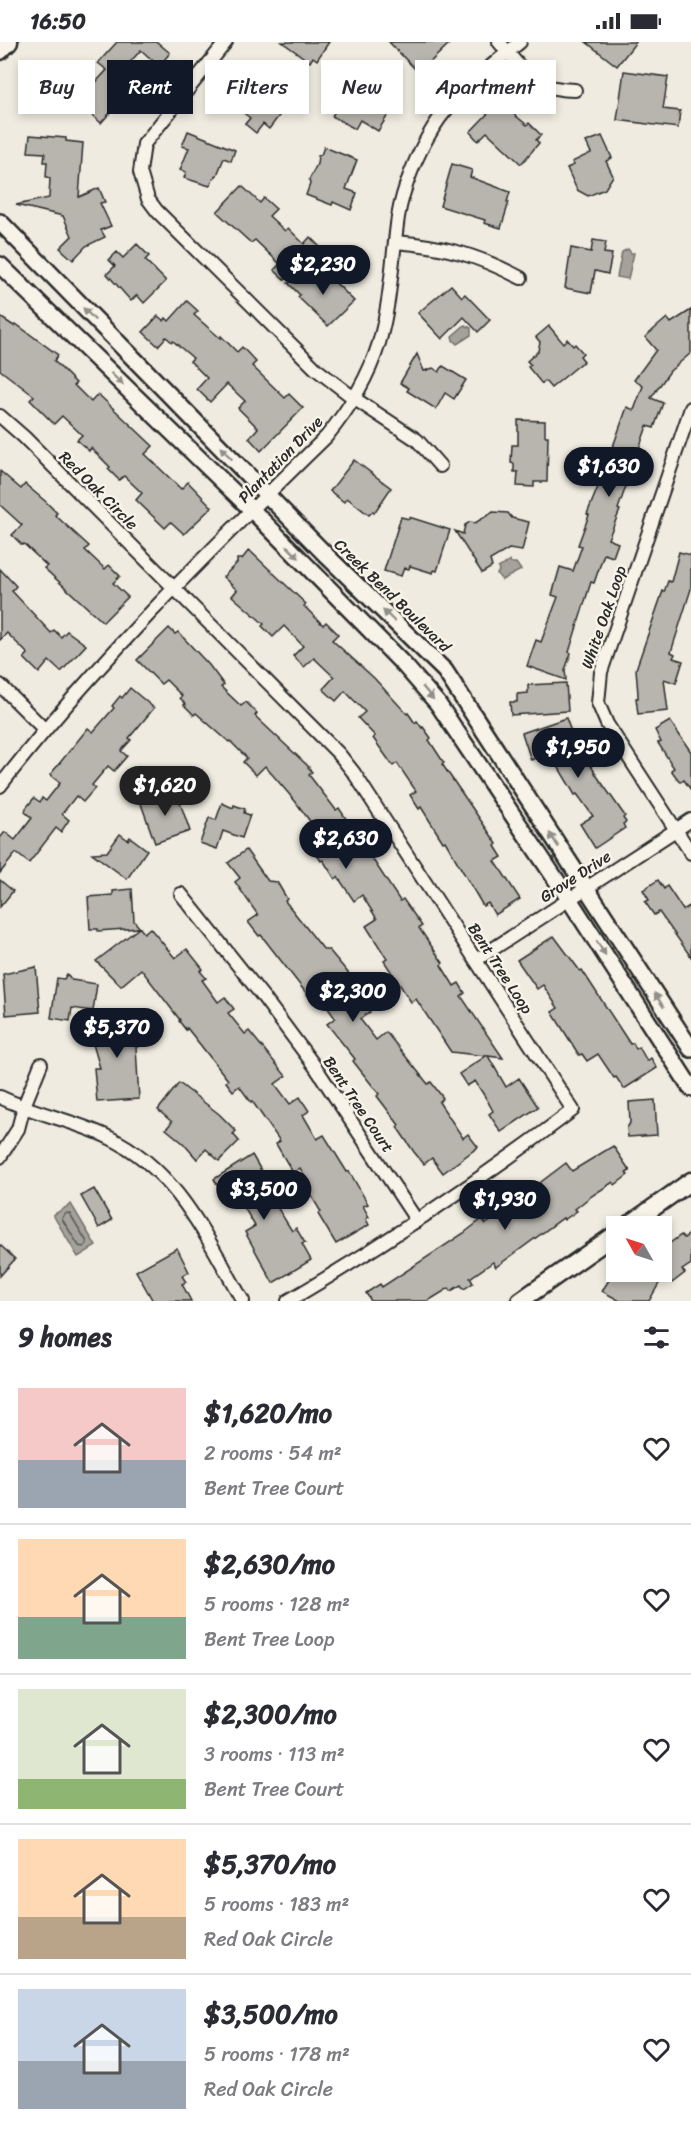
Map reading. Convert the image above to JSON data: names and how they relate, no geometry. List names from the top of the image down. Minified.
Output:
{"streets":{"street":["Plantation Drive","Red Oak Circle","Creek Bend Boulevard","White Oak Loop","Grove Drive","Bent Tree Loop","Bent Tree Court"]},"crossings":[["Plantation Drive","Red Oak Circle"],["Plantation Drive","Creek Bend Boulevard"],["Plantation Drive","Bent Tree Loop"],["Red Oak Circle","Bent Tree Loop"],["Creek Bend Boulevard","Grove Drive"],["White Oak Loop","Grove Drive"],["Grove Drive","Bent Tree Loop"],["Bent Tree Loop","Bent Tree Court"]],"north":"top left","page":{"status":"16:50","chip":["Buy","Rent","Filters","New","Apartment"],"price":["$2,230","$1,630","$1,950","$1,620","$2,630","$2,300","$5,370","$3,500","$1,930"],"heading":"9 homes","list":[{"name":"$1,620/mo","note":"2 rooms · 54 m² · Bent Tree Court"},{"name":"$2,630/mo","note":"5 rooms · 128 m² · Bent Tree Loop"},{"name":"$2,300/mo","note":"3 rooms · 113 m² · Bent Tree Court"},{"name":"$5,370/mo","note":"5 rooms · 183 m² · Red Oak Circle"},{"name":"$3,500/mo","note":"5 rooms · 178 m² · Red Oak Circle"}]}}
